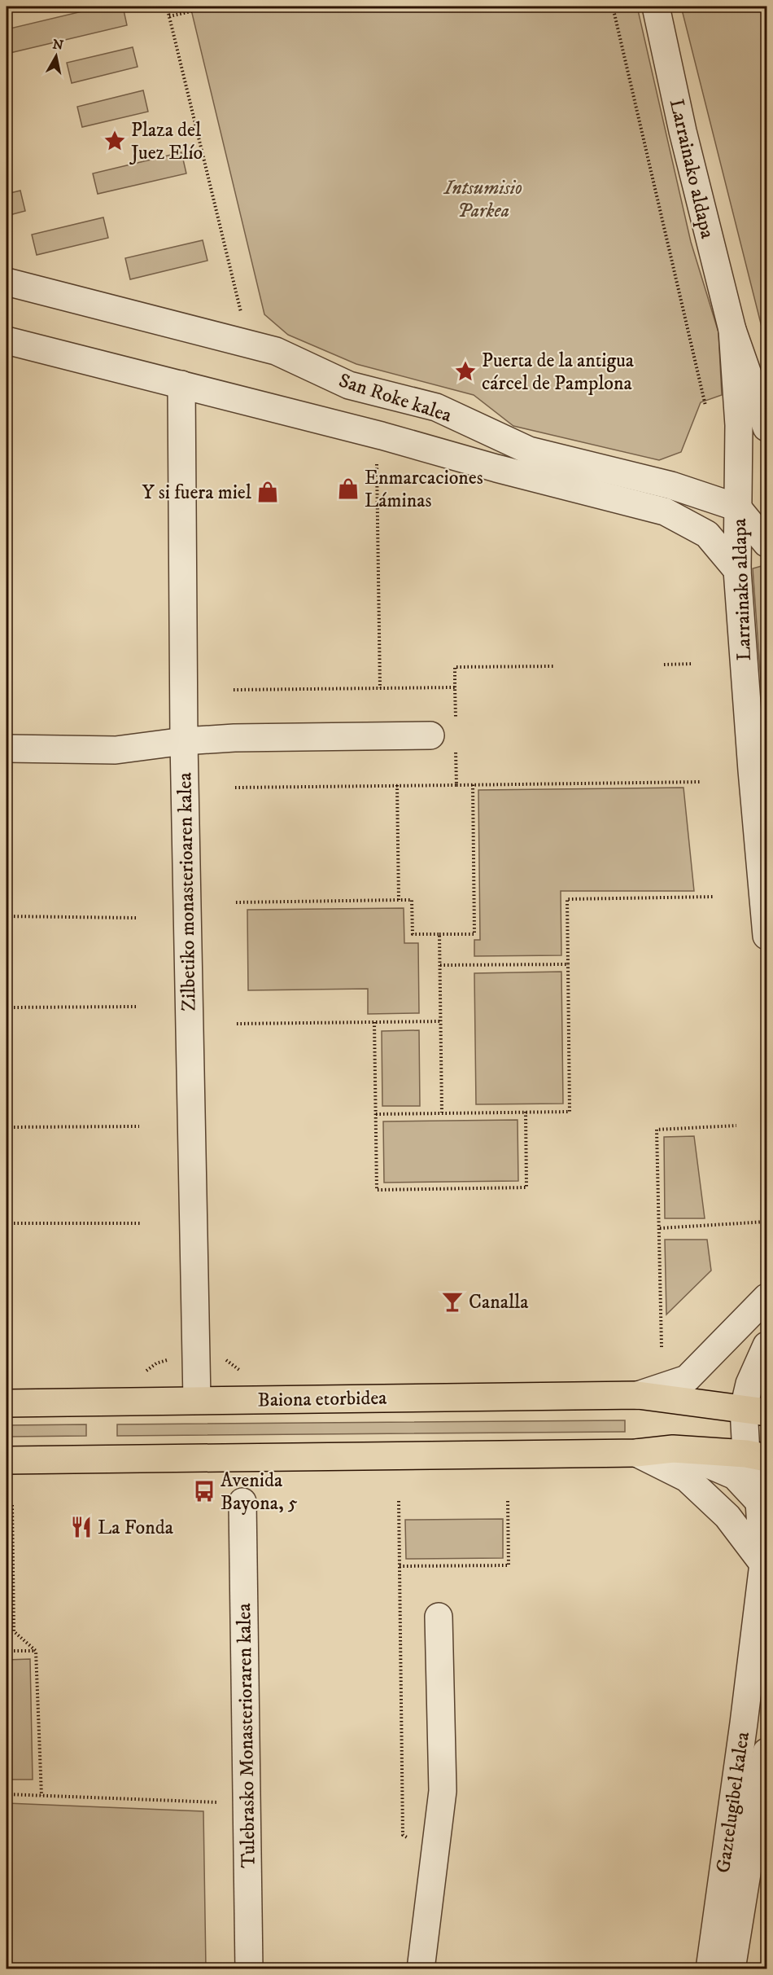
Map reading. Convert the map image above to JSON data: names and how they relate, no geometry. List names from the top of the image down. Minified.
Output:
{"streets":{"main road":["Baiona etorbidea"],"street":["Larrainako aldapa","San Roke kalea","Zilbetiko monasterioaren kalea","Tulebrasko Monasterioraren kalea","Gaztelugibel kalea"]},"crossings":[["Larrainako aldapa","San Roke kalea"],["San Roke kalea","Zilbetiko monasterioaren kalea"],["Zilbetiko monasterioaren kalea","Baiona etorbidea"],["Baiona etorbidea","Gaztelugibel kalea"]],"parks":["Intsumisio Parkea"],"places":{"place":["Plaza del Juez Elío","Puerta de la antigua cárcel de Pamplona"],"shop":["Enmarcaciones Láminas","Y si fuera miel"],"bar":["Canalla"],"bus stop":["Avenida Bayona, 5"],"restaurant":["La Fonda"]},"north":"top"}
